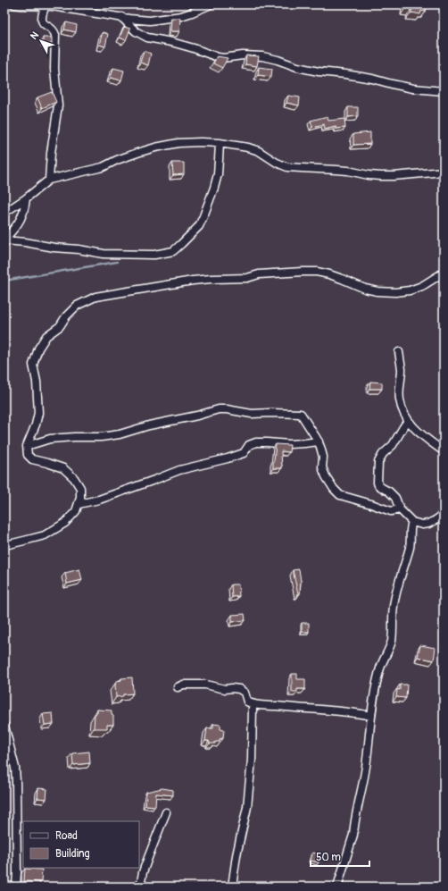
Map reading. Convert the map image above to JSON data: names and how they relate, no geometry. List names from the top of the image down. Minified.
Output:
{"legend":["Road","Building"],"scale_bar":"50 m","north":"top left"}
